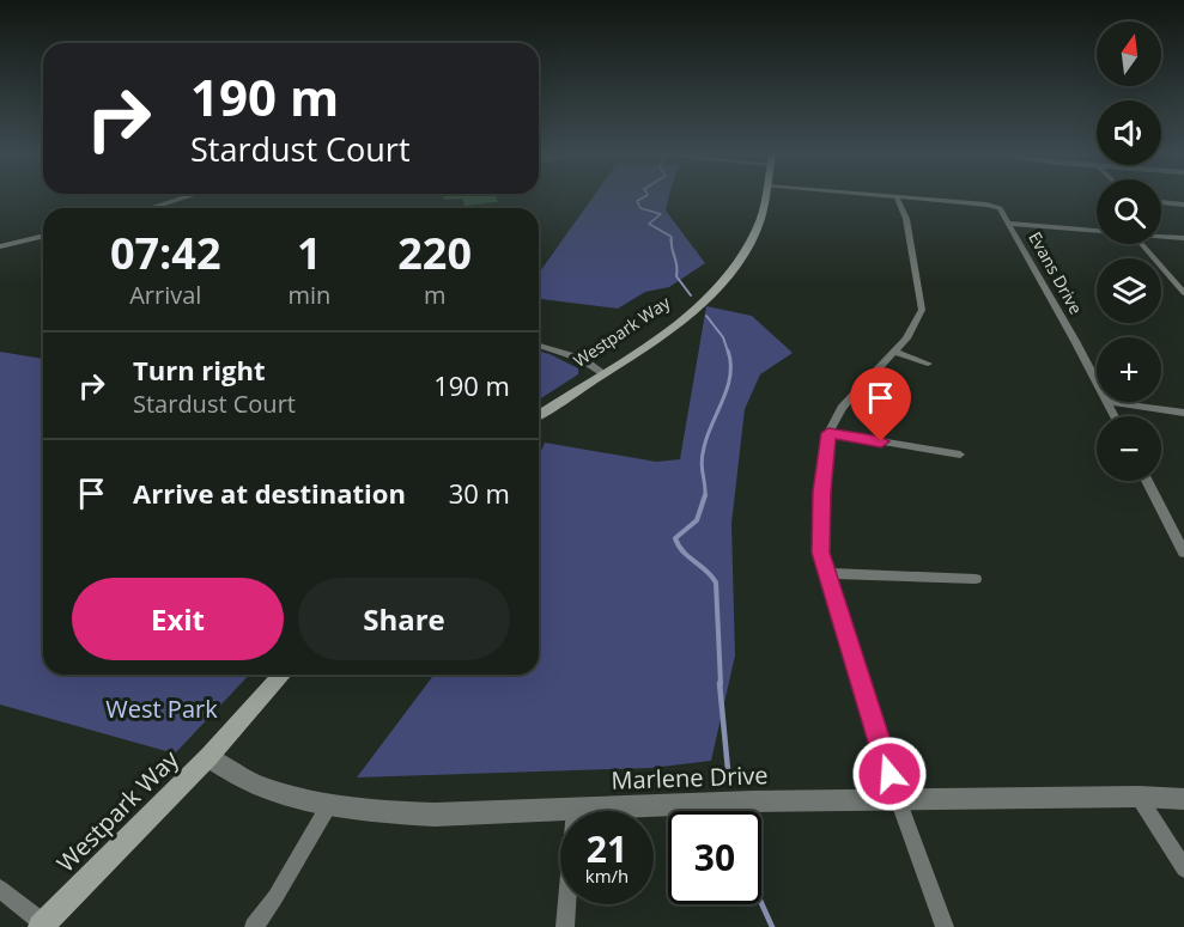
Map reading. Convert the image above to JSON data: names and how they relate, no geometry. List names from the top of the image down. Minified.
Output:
{"streets":{"main road":["Westpark Way"],"street":["Evans Drive","Marlene Drive"]},"crossings":[["Westpark Way","Marlene Drive"]],"parks":["West Park"],"north":"top","page":{"map_buttons":["+","−"],"turn":["190 m","Stardust Court"],"eta":["07:42","Arrival","1","min","220","m"],"list":[{"name":"Turn right","note":"Stardust Court","value":"190 m"},{"name":"Arrive at destination","value":"30 m"}],"buttons":["Exit","Share"],"speed":"21 km/h","limit":"30"}}
